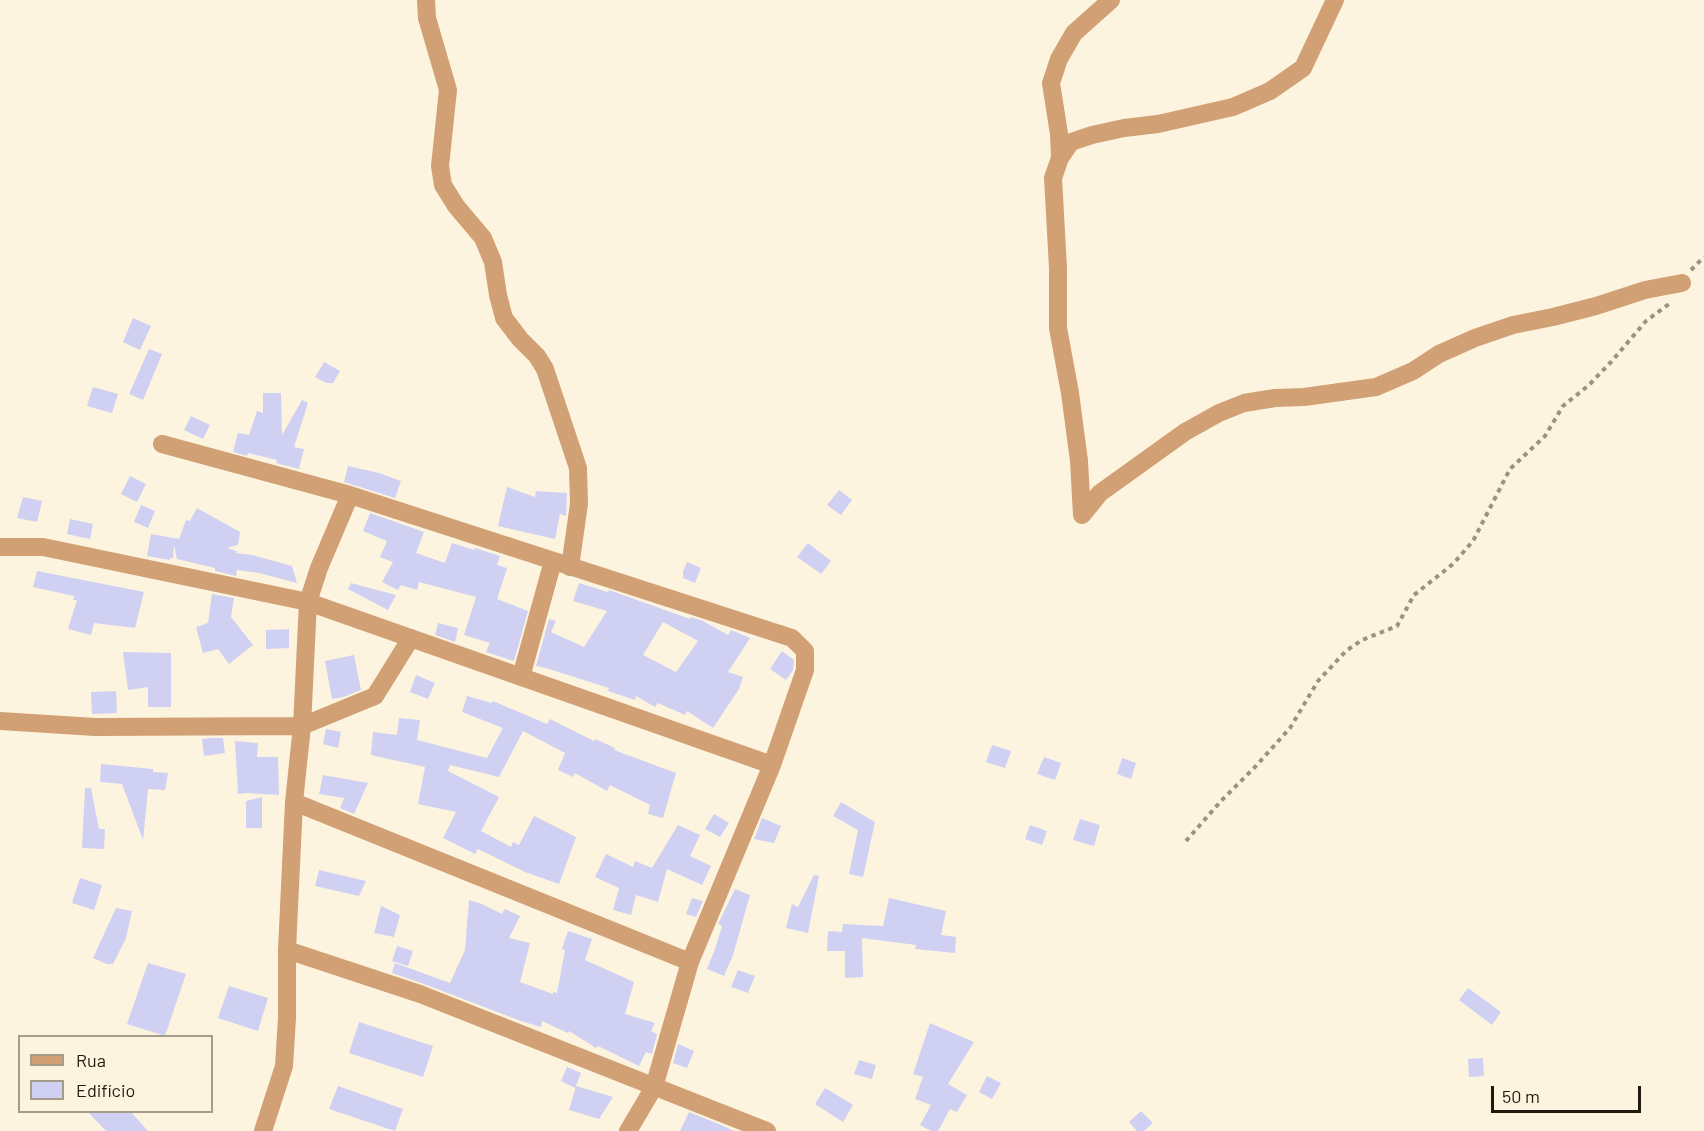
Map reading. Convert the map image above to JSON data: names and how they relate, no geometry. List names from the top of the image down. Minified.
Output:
{"legend":["Rua","Edifício"],"scale_bar":"50 m"}
